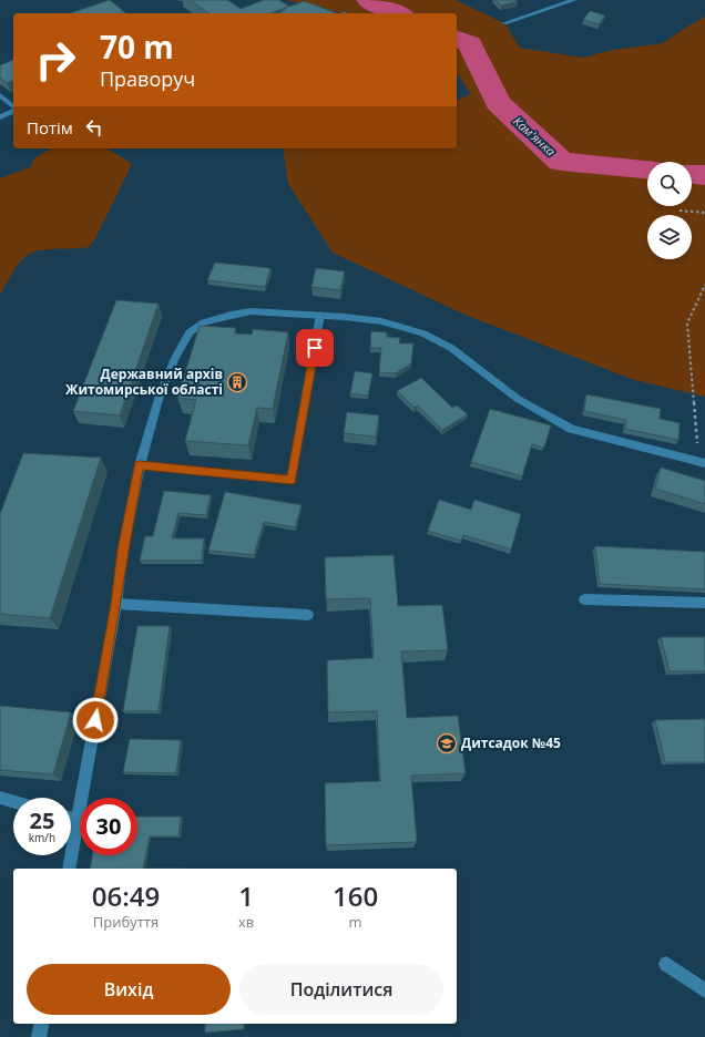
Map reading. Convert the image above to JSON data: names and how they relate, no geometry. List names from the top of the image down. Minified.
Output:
{"water":["Кам'янка"],"places":{"building":["Державний архів Житомирської області"],"school or university":["Дитсадок №45"]},"page":{"turn":["70 m","Праворуч"],"then":"Потім","speed":"25 km/h","limit":"30","eta":["06:49","Прибуття","1","хв","160","m"],"buttons":["Вихід","Поділитися"]}}
